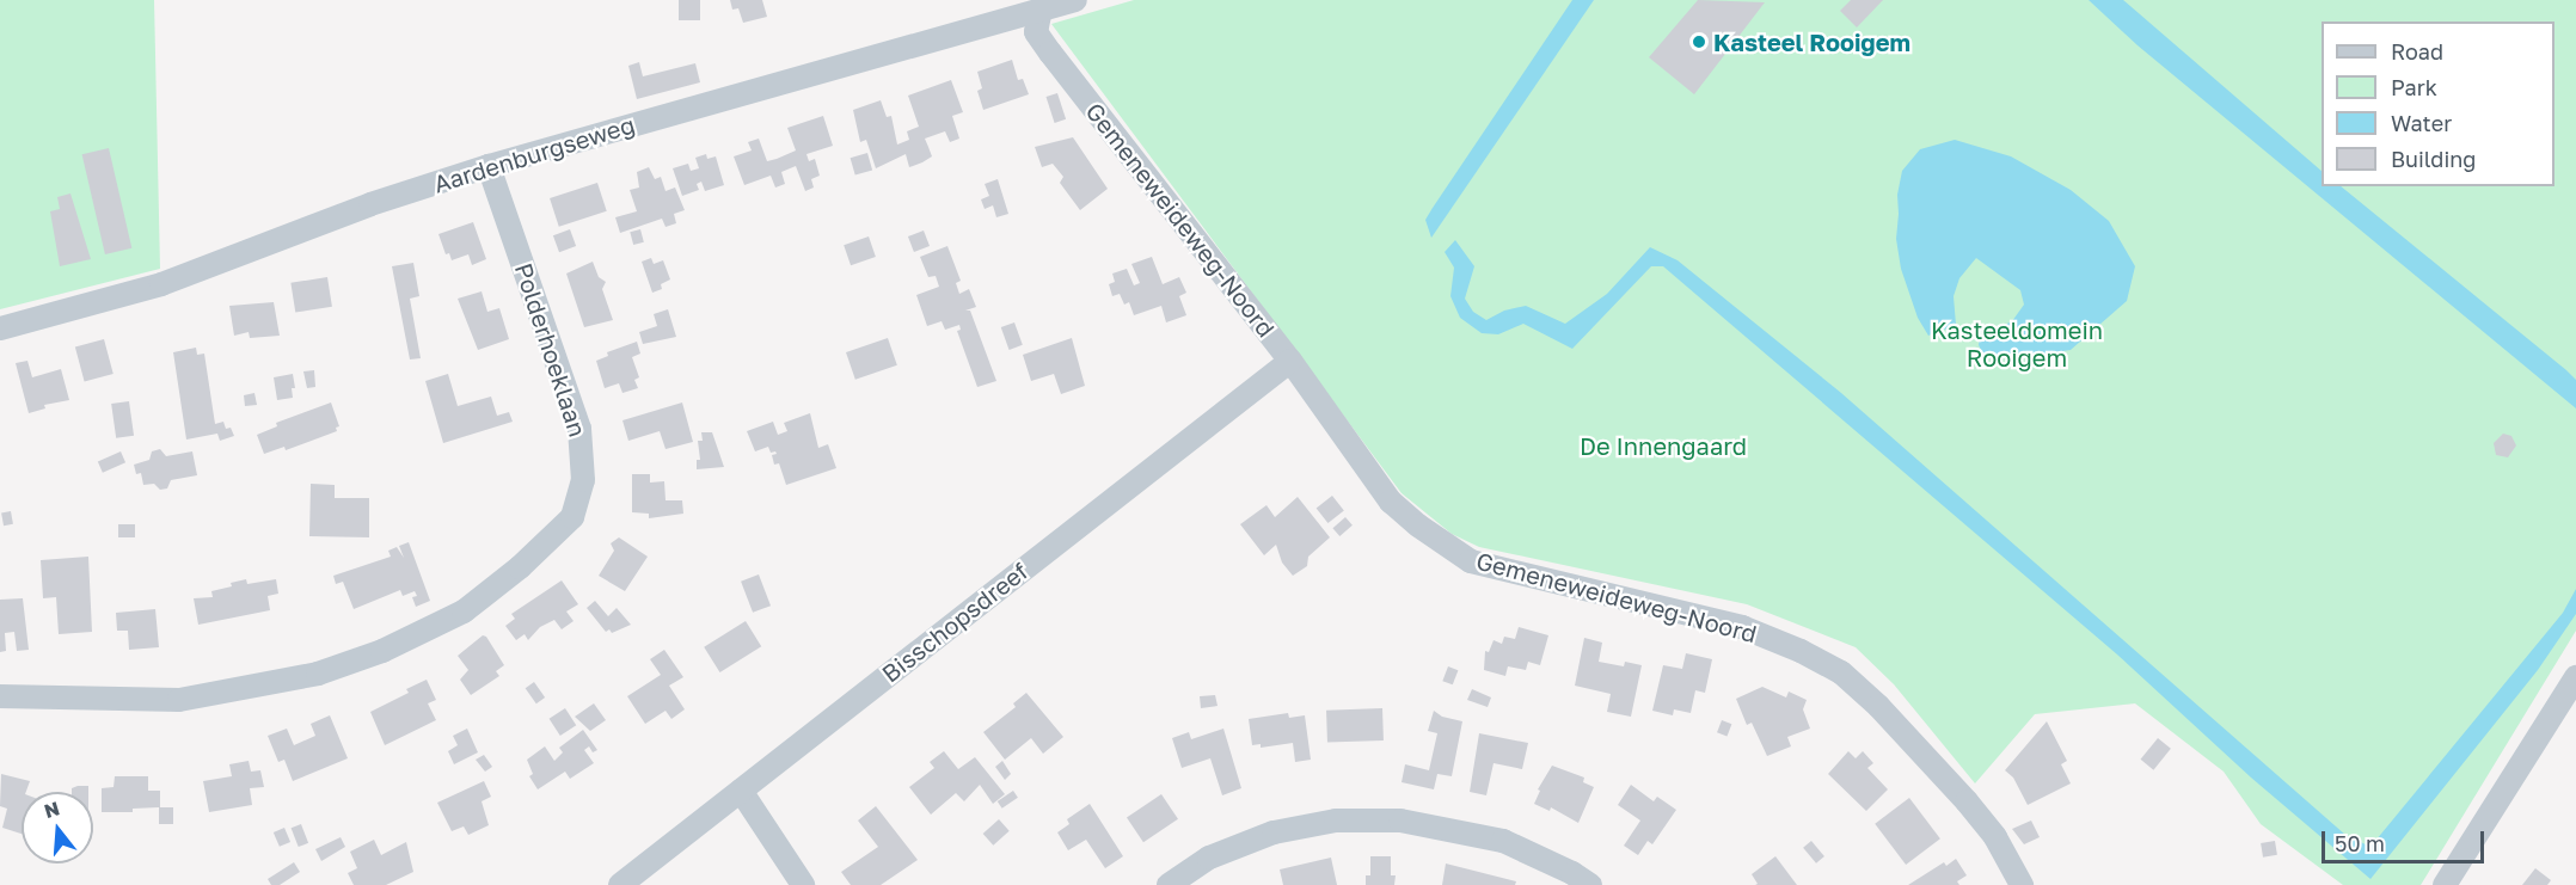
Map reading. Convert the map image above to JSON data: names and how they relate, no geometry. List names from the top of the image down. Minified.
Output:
{"streets":{"street":["Aardenburgseweg","Gemeneweideweg-Noord","Polderhoeklaan","Bisschopsdreef"]},"crossings":[["Aardenburgseweg","Gemeneweideweg-Noord"],["Aardenburgseweg","Polderhoeklaan"],["Gemeneweideweg-Noord","Bisschopsdreef"]],"parks":["Kasteeldomein Rooigem","De Innengaard"],"places":["Kasteel Rooigem"],"legend":["Road","Park","Water","Building"],"scale_bar":"50 m","north":"top"}
